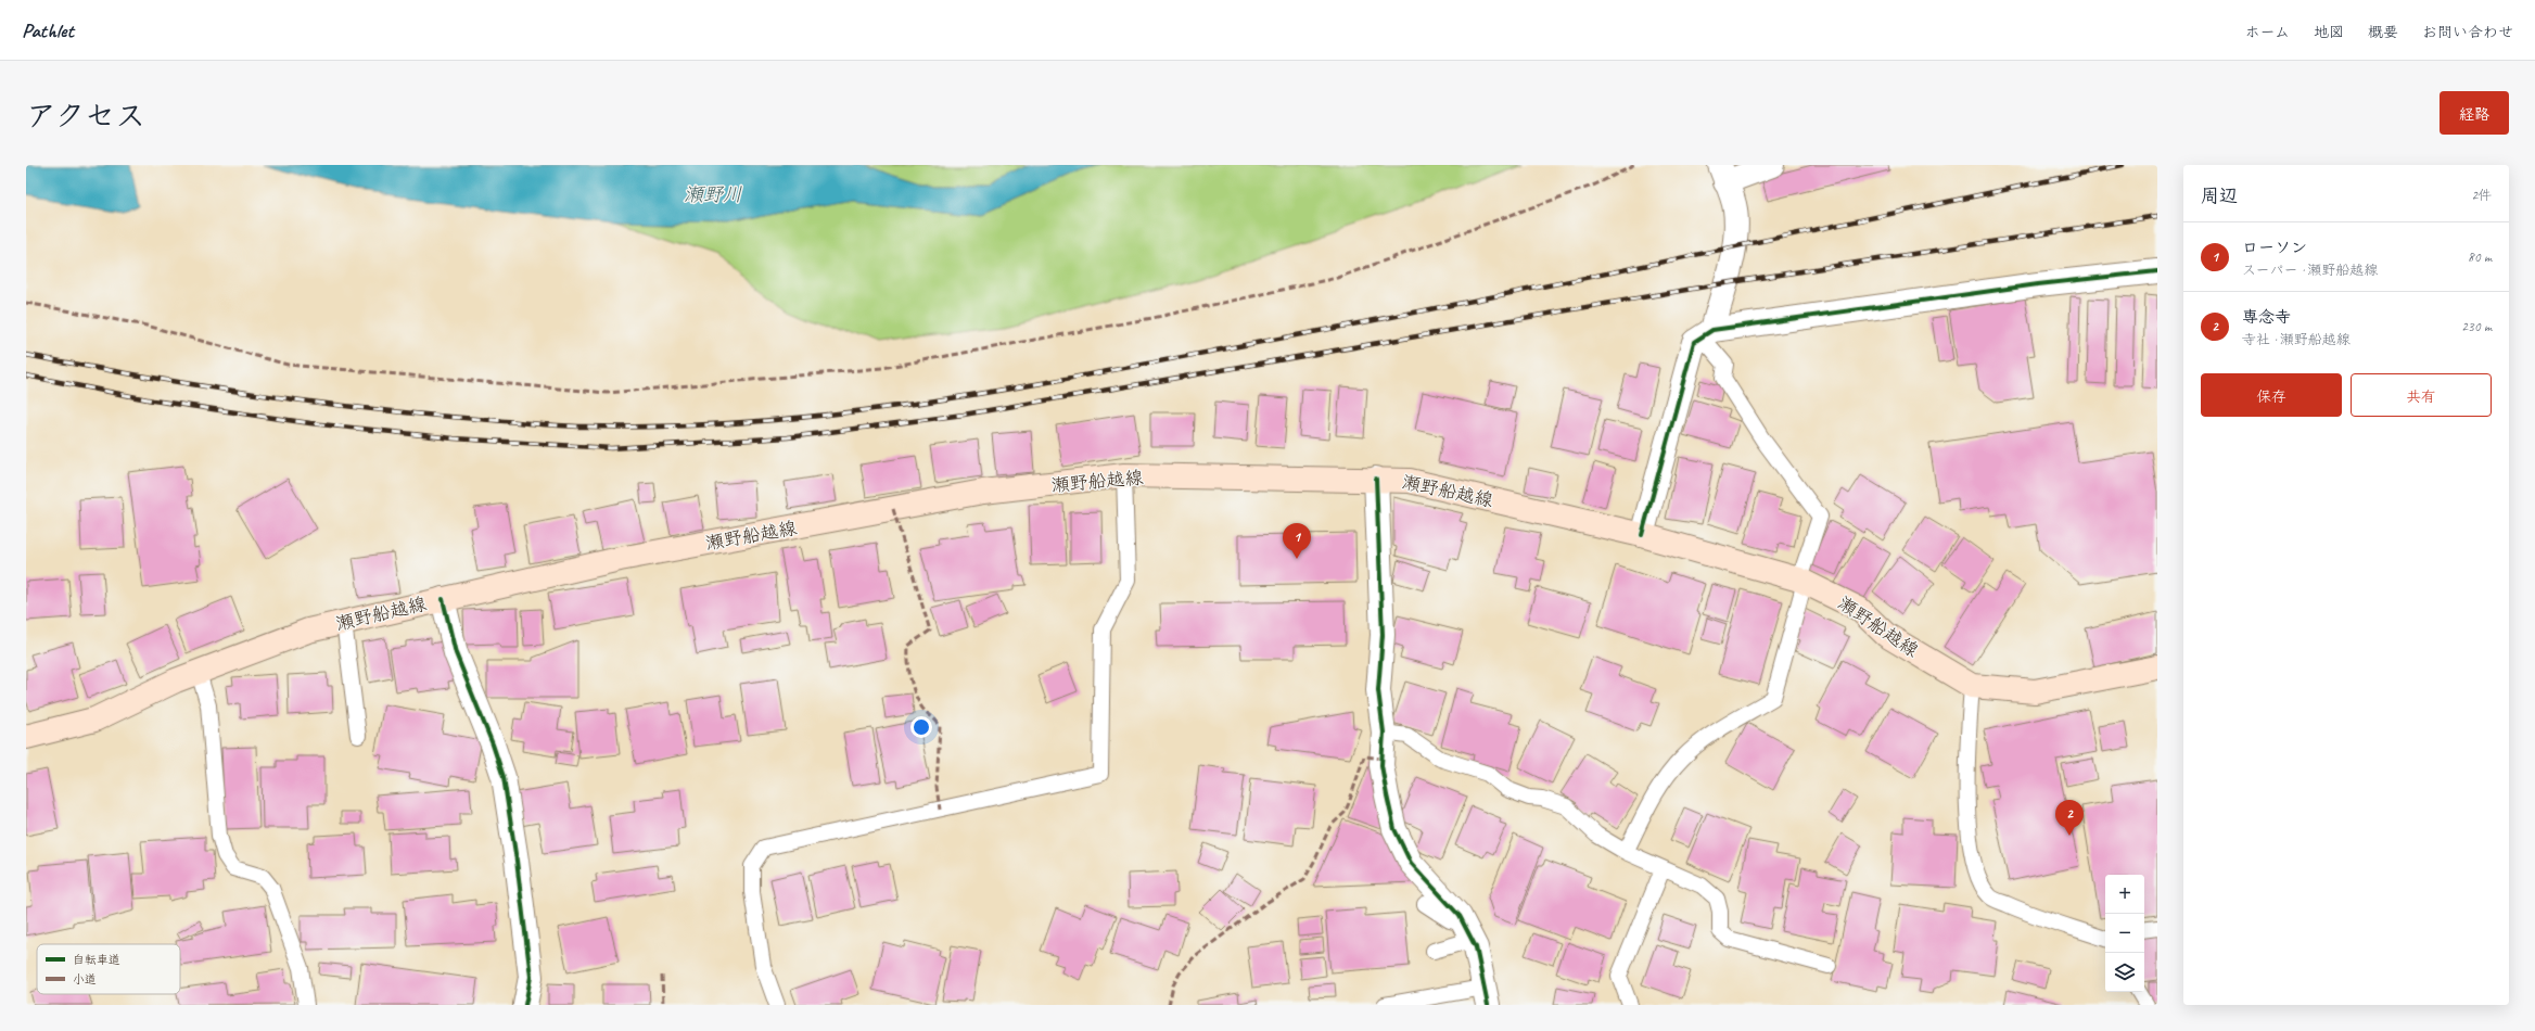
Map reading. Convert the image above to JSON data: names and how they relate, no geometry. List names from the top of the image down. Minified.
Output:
{"streets":{"main road":["瀬野船越線"]},"water":["瀬野川"],"legend":["自転車道","小道"],"page":{"header":"Pathlet","nav":["ホーム","地図","概要","お問い合わせ"],"title":"アクセス","buttons":["経路",["保存","共有"]],"heading":["周辺","2件"],"list":[{"mark":"1","name":"ローソン","note":"スーパー · 瀬野船越線","value":"80 m"},{"mark":"2","name":"専念寺","note":"寺社 · 瀬野船越線","value":"230 m"}],"pins":["1","2"],"map_buttons":["+","−"]}}
